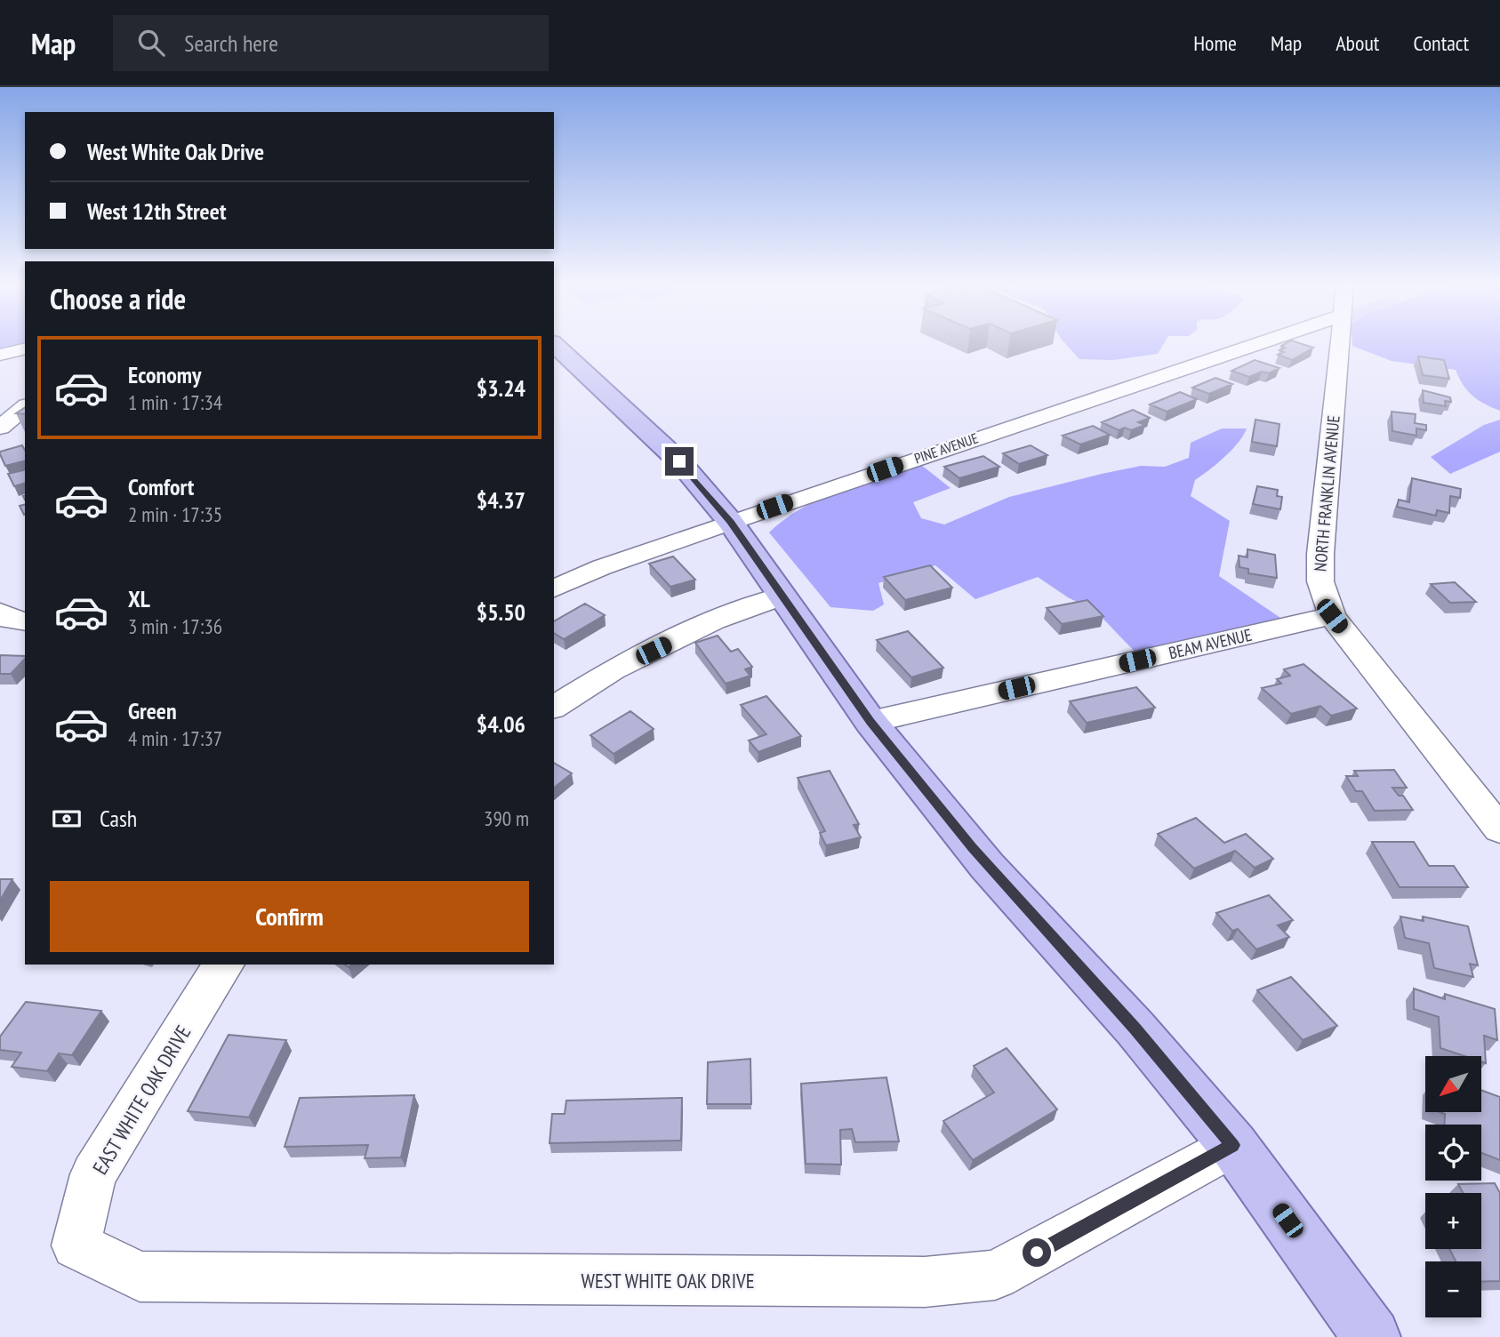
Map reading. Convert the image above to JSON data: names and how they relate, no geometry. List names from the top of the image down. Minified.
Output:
{"streets":{"street":["PINE AVENUE","NORTH FRANKLIN AVENUE","BEAM AVENUE","EAST WHITE OAK DRIVE","WEST WHITE OAK DRIVE"]},"crossings":[["NORTH FRANKLIN AVENUE","BEAM AVENUE"],["EAST WHITE OAK DRIVE","WEST WHITE OAK DRIVE"]],"north":"bottom left","page":{"header":"Map","search":"Search here","nav":["Home","Map","About","Contact"],"banner":["West White Oak Drive","West 12th Street"],"heading":"Choose a ride","list":[{"name":"Economy","note":"1 min · 17:34","value":"$3.24"},{"name":"Comfort","note":"2 min · 17:35","value":"$4.37"},{"name":"XL","note":"3 min · 17:36","value":"$5.50"},{"name":"Green","note":"4 min · 17:37","value":"$4.06"}],"pay":["Cash","390 m"],"buttons":"Confirm","map_buttons":["+","−"]}}
